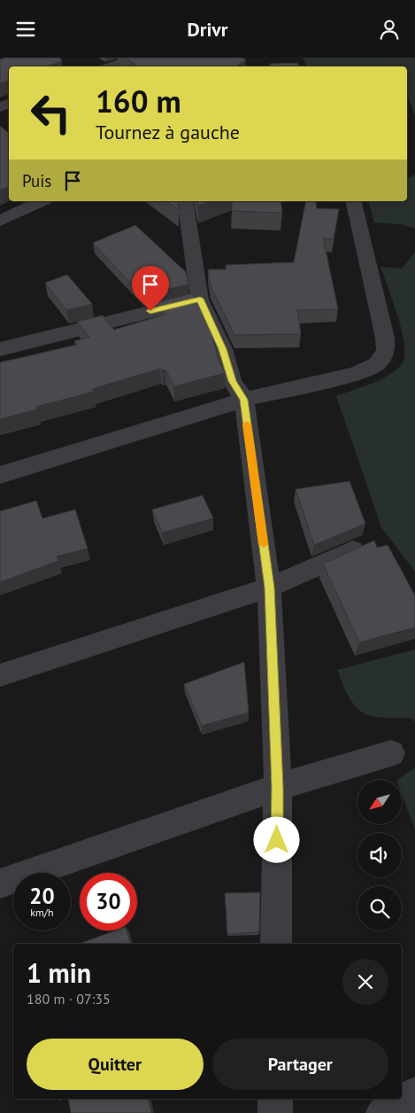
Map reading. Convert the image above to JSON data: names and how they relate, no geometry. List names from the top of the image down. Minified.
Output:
{"north":"bottom left","page":{"header":"Drivr","turn":["160 m","Tournez à gauche"],"then":"Puis","speed":"20 km/h","limit":"30","heading":["1 min","180 m · 07:35"],"buttons":["Quitter","Partager"]}}
